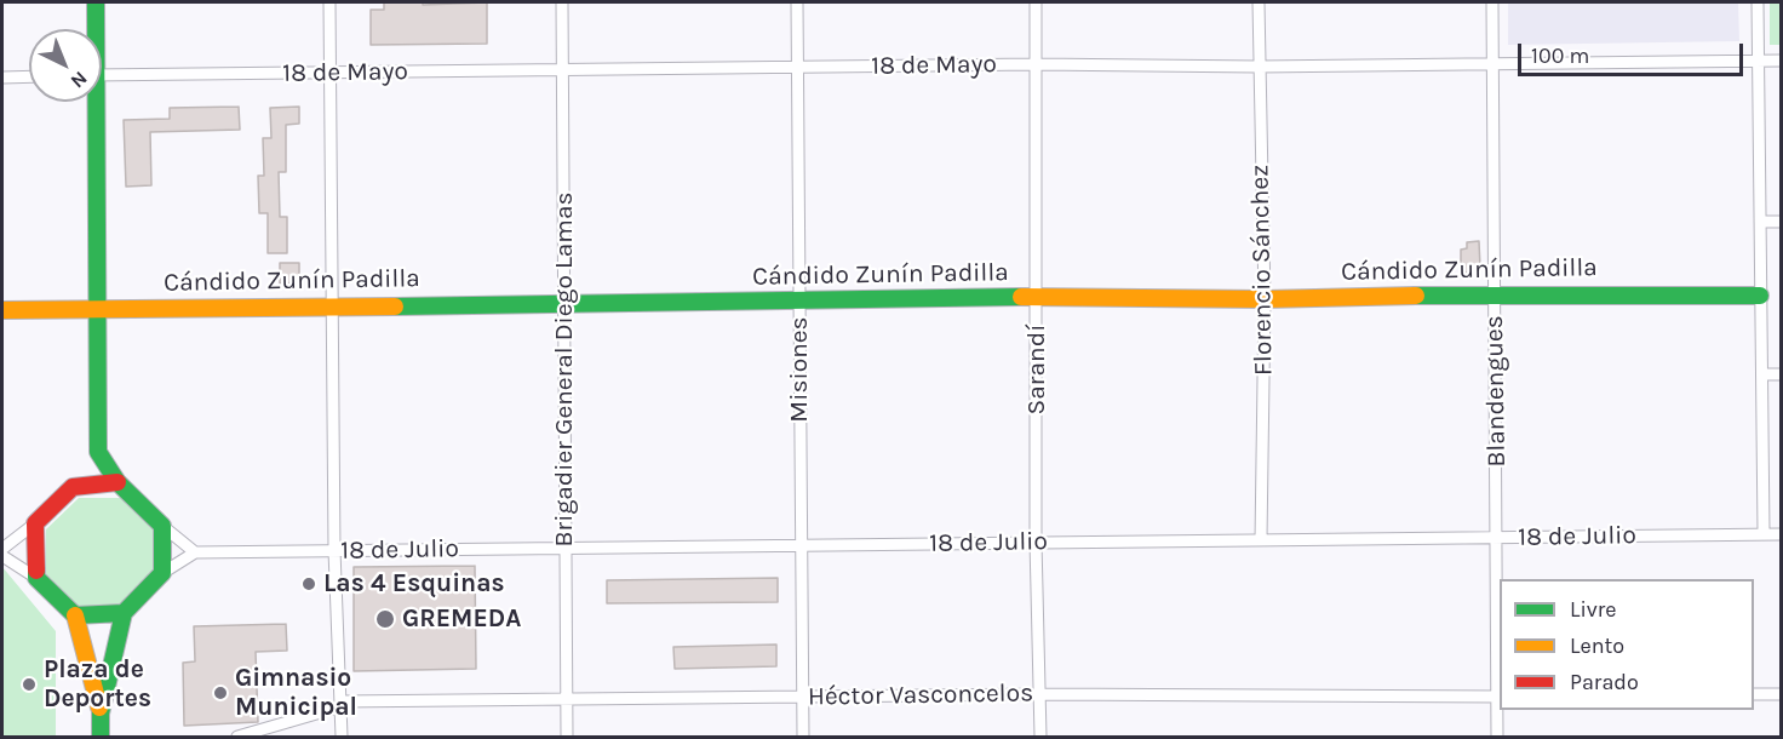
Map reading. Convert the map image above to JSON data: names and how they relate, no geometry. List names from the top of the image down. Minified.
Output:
{"streets":{"street":["18 de Mayo","Florencio Sánchez","Cándido Zunín Padilla","Brigadier General Diego Lamas","Misiones","Sarandí","Blandengues","18 de Julio","Héctor Vasconcelos"]},"crossings":[["18 de Mayo","Florencio Sánchez"],["18 de Mayo","Brigadier General Diego Lamas"],["18 de Mayo","Misiones"],["18 de Mayo","Sarandí"],["18 de Mayo","Blandengues"],["Florencio Sánchez","Cándido Zunín Padilla"],["Florencio Sánchez","18 de Julio"],["Cándido Zunín Padilla","Brigadier General Diego Lamas"],["Cándido Zunín Padilla","Misiones"],["Cándido Zunín Padilla","Sarandí"],["Cándido Zunín Padilla","Blandengues"],["Brigadier General Diego Lamas","18 de Julio"],["Brigadier General Diego Lamas","Héctor Vasconcelos"],["Misiones","18 de Julio"],["Misiones","Héctor Vasconcelos"],["Sarandí","18 de Julio"],["Sarandí","Héctor Vasconcelos"],["Blandengues","18 de Julio"],["Blandengues","Héctor Vasconcelos"]],"places":["Las 4 Esquinas","GREMEDA","Plaza de Deportes","Gimnasio Municipal"],"legend":["Livre","Lento","Parado"],"scale_bar":"100 m","north":"bottom right"}
